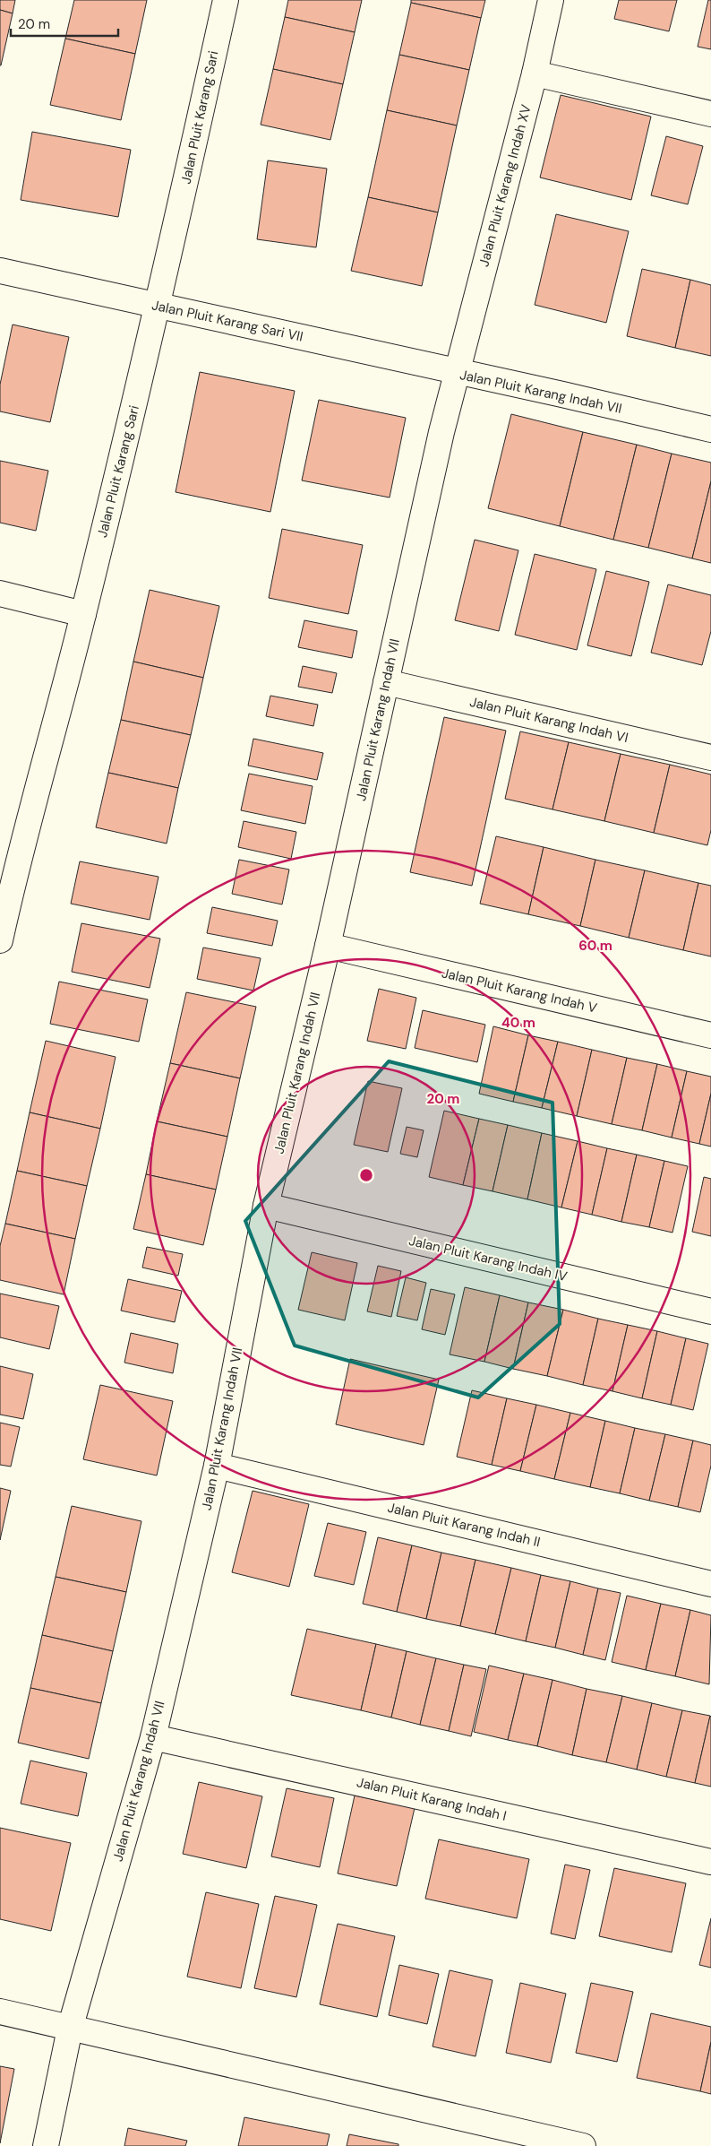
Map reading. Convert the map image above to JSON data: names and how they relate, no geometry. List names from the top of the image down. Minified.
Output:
{"streets":{"street":["Jalan Pluit Karang Sari","Jalan Pluit Karang Indah XV","Jalan Pluit Karang Sari VII","Jalan Pluit Karang Indah VII","Jalan Pluit Karang Indah VI","Jalan Pluit Karang Indah V","Jalan Pluit Karang Indah IV","Jalan Pluit Karang Indah II","Jalan Pluit Karang Indah I"]},"crossings":[["Jalan Pluit Karang Sari","Jalan Pluit Karang Sari VII"],["Jalan Pluit Karang Indah XV","Jalan Pluit Karang Sari VII"],["Jalan Pluit Karang Indah XV","Jalan Pluit Karang Indah VII"],["Jalan Pluit Karang Sari VII","Jalan Pluit Karang Indah VII"],["Jalan Pluit Karang Indah VII","Jalan Pluit Karang Indah VI"],["Jalan Pluit Karang Indah VII","Jalan Pluit Karang Indah V"],["Jalan Pluit Karang Indah VII","Jalan Pluit Karang Indah IV"],["Jalan Pluit Karang Indah VII","Jalan Pluit Karang Indah II"],["Jalan Pluit Karang Indah VII","Jalan Pluit Karang Indah I"]],"scale_bar":"20 m","rings":["60 m","40 m","20 m"]}
